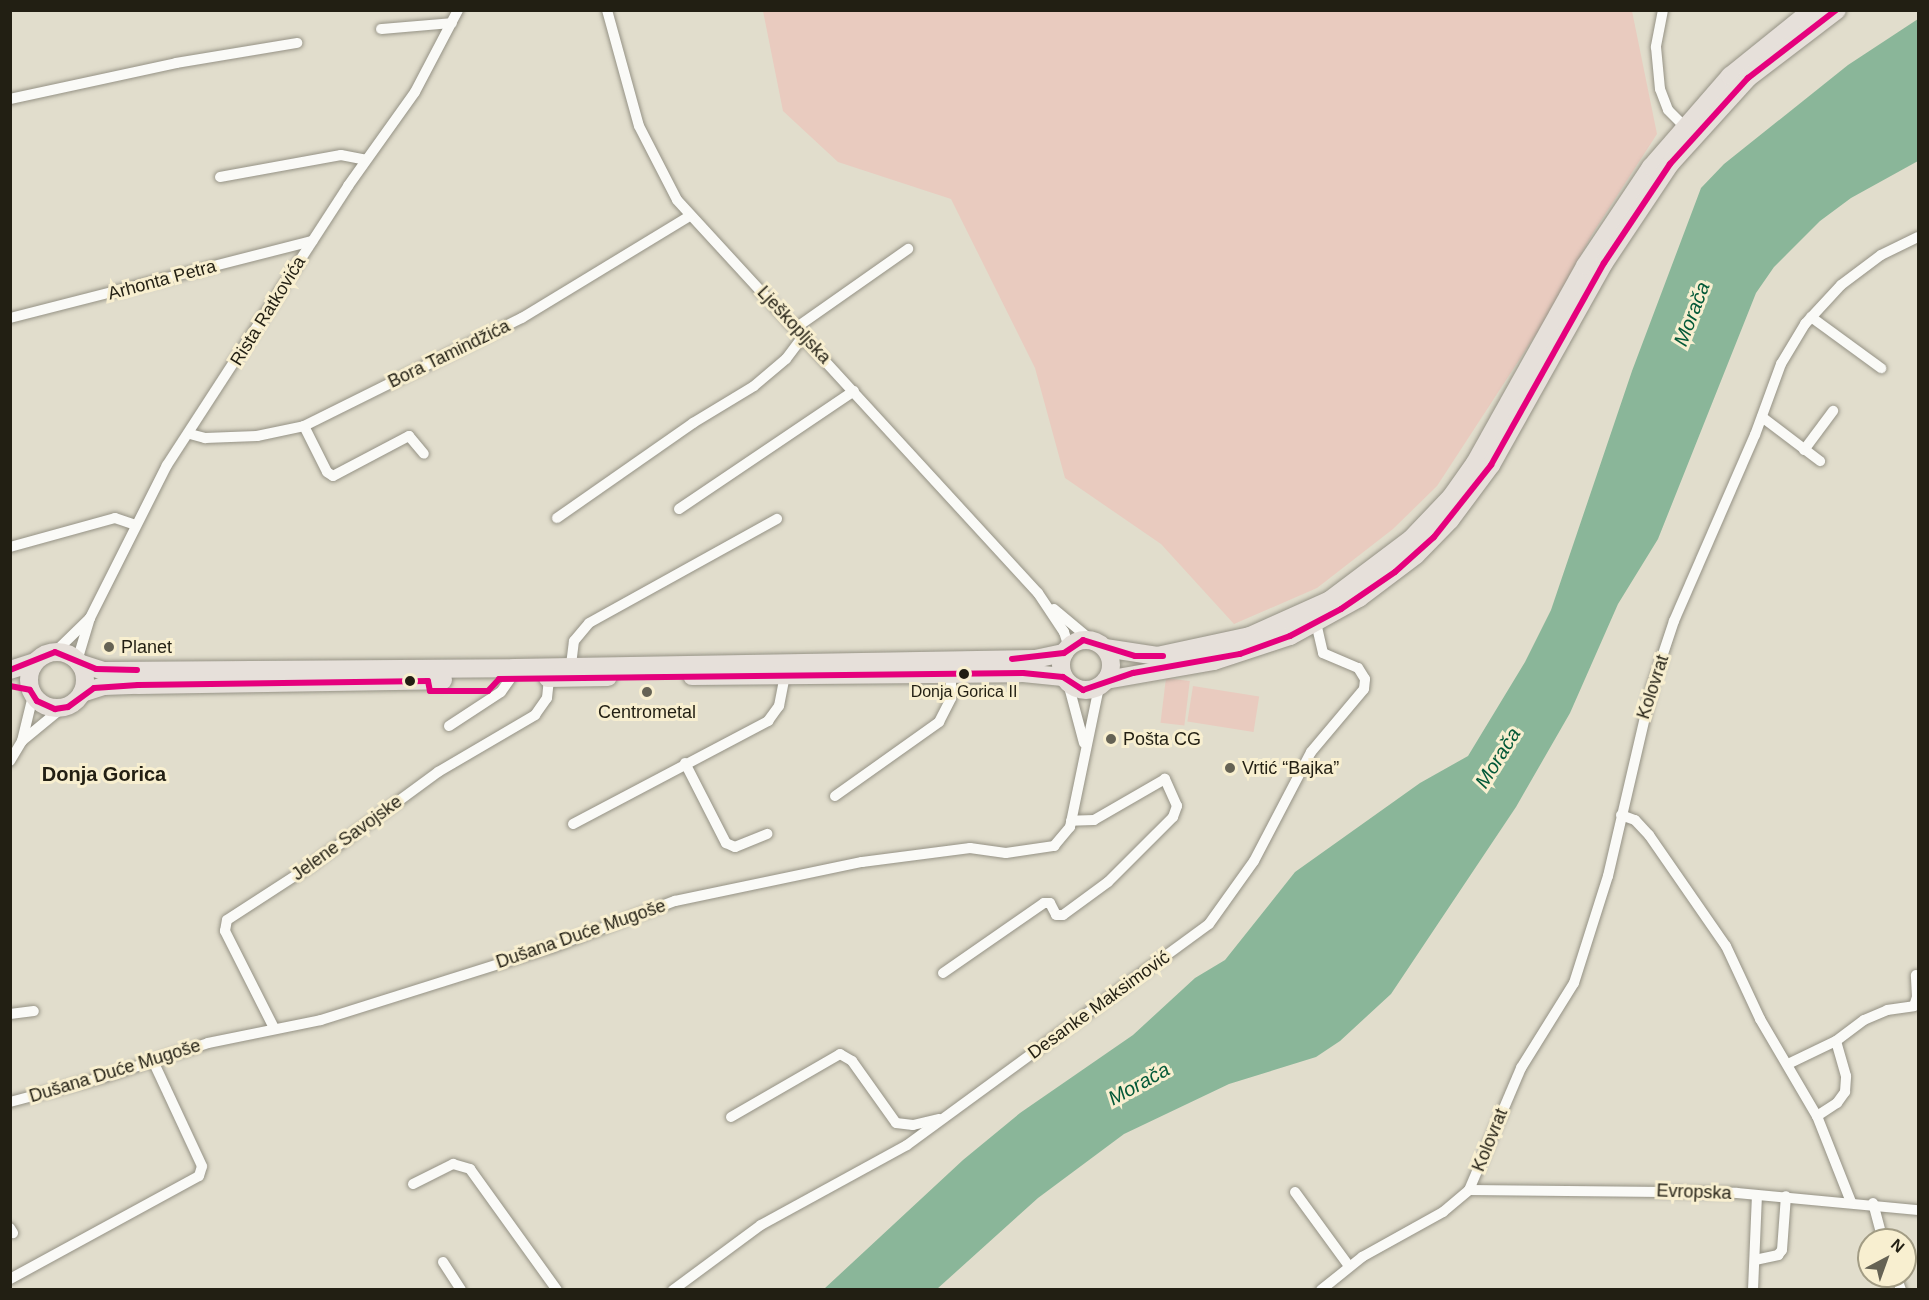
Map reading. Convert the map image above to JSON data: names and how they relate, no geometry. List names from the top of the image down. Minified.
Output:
{"streets":{"street":["Arhonta Petra","Rista Ratkovića","Lješkopljska","Bora Tamindžića","Kolovrat","Jelene Savojske","Dušana Duće Mugoše","Desanke Maksimović","Evropska"]},"crossings":[["Arhonta Petra","Rista Ratkovića"],["Rista Ratkovića","Bora Tamindžića"],["Lješkopljska","Bora Tamindžića"],["Lješkopljska","Dušana Duće Mugoše"],["Kolovrat","Evropska"],["Jelene Savojske","Dušana Duće Mugoše"]],"districts":["Donja Gorica"],"water":["Morača"],"places":["Planet","Donja Gorica II","Centrometal","Pošta CG","Vrtić “Bajka”"],"north":"top right"}
